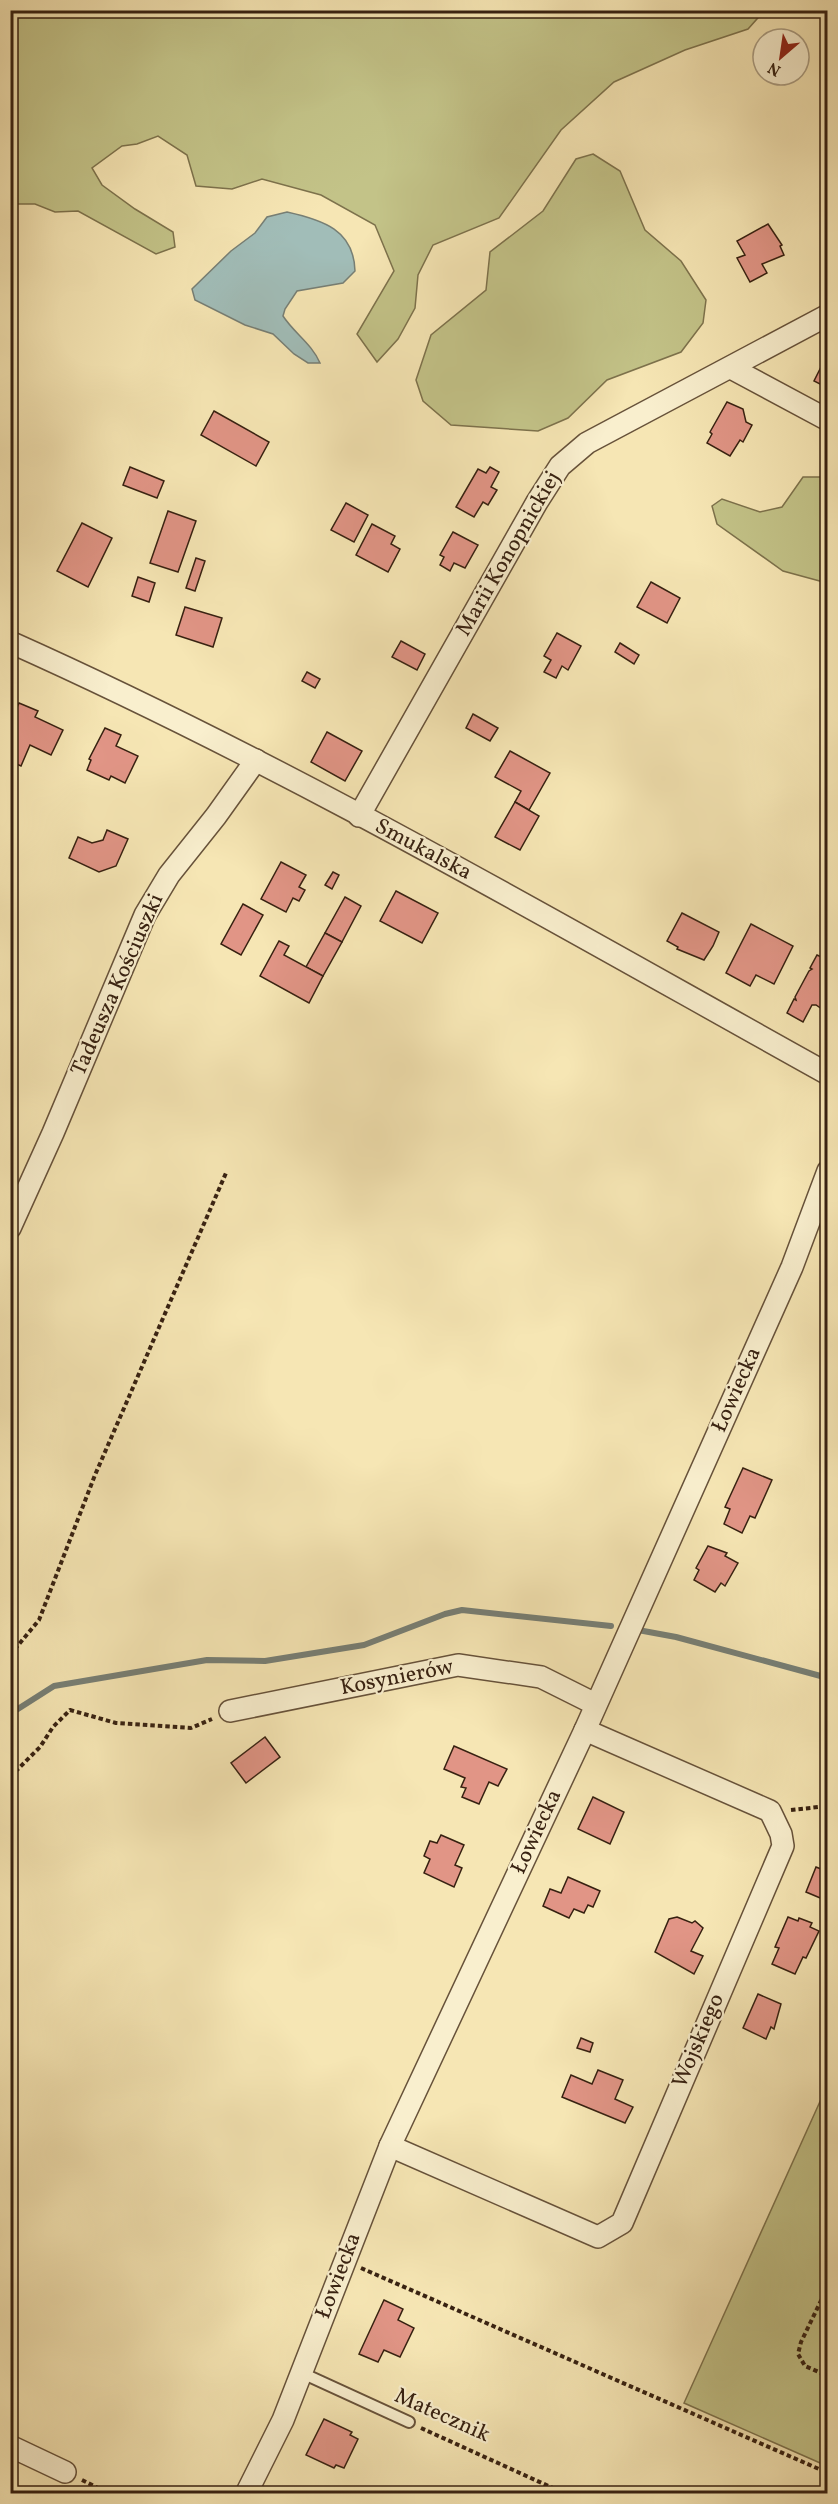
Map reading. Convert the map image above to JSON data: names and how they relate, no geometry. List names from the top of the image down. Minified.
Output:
{"streets":{"street":["Marii Konopnickiej","Smukalska","Tadeusza Kościuszki","Łowiecka","Kosynierów","Wojskiego"],"lane":["Matecznik"]},"crossings":[["Marii Konopnickiej","Smukalska"],["Smukalska","Tadeusza Kościuszki"],["Łowiecka","Kosynierów"],["Łowiecka","Wojskiego"],["Łowiecka","Matecznik"]],"north":"bottom left"}
